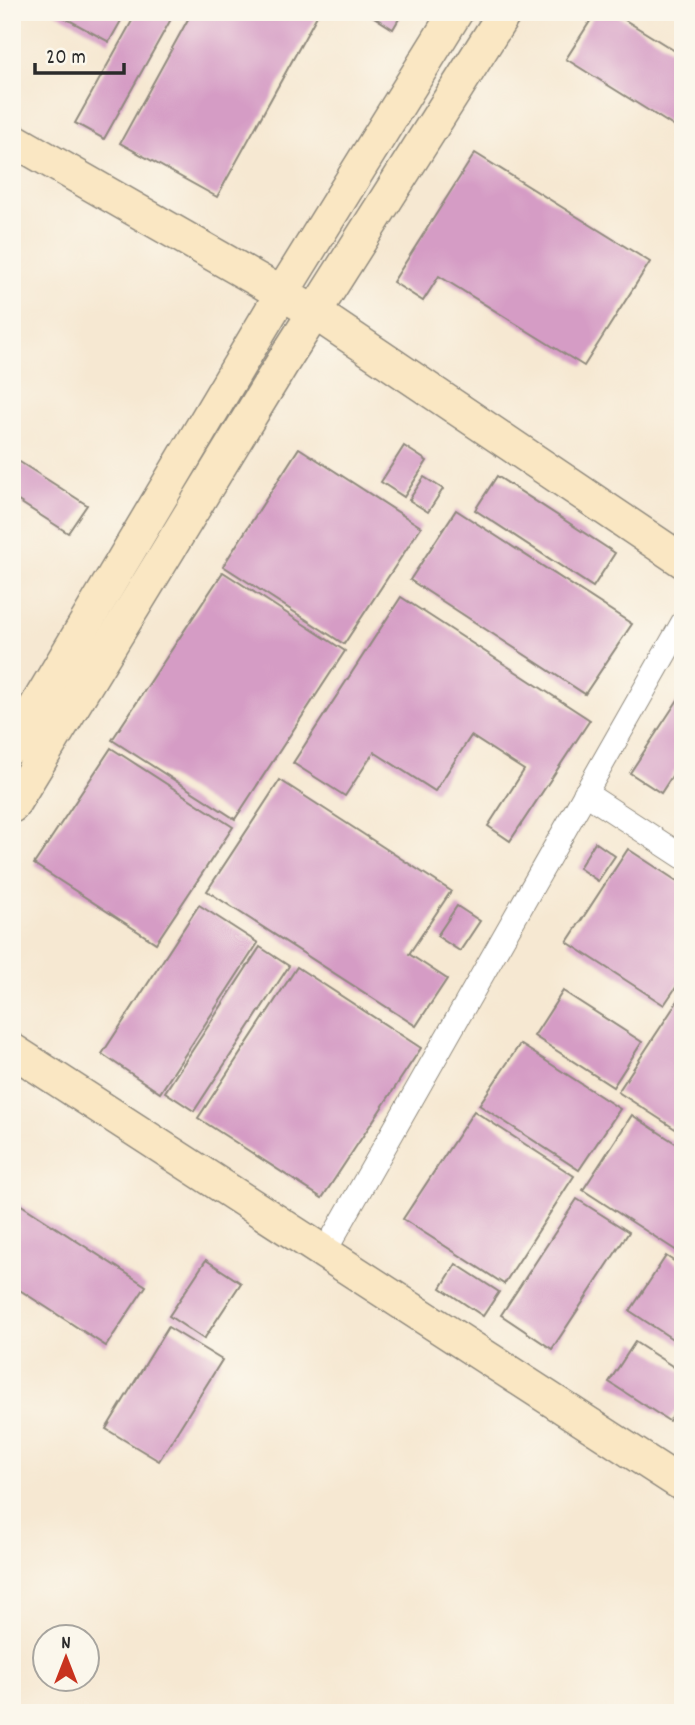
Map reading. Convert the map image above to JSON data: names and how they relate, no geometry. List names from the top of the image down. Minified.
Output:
{"scale_bar":"20 m","north":"top"}
